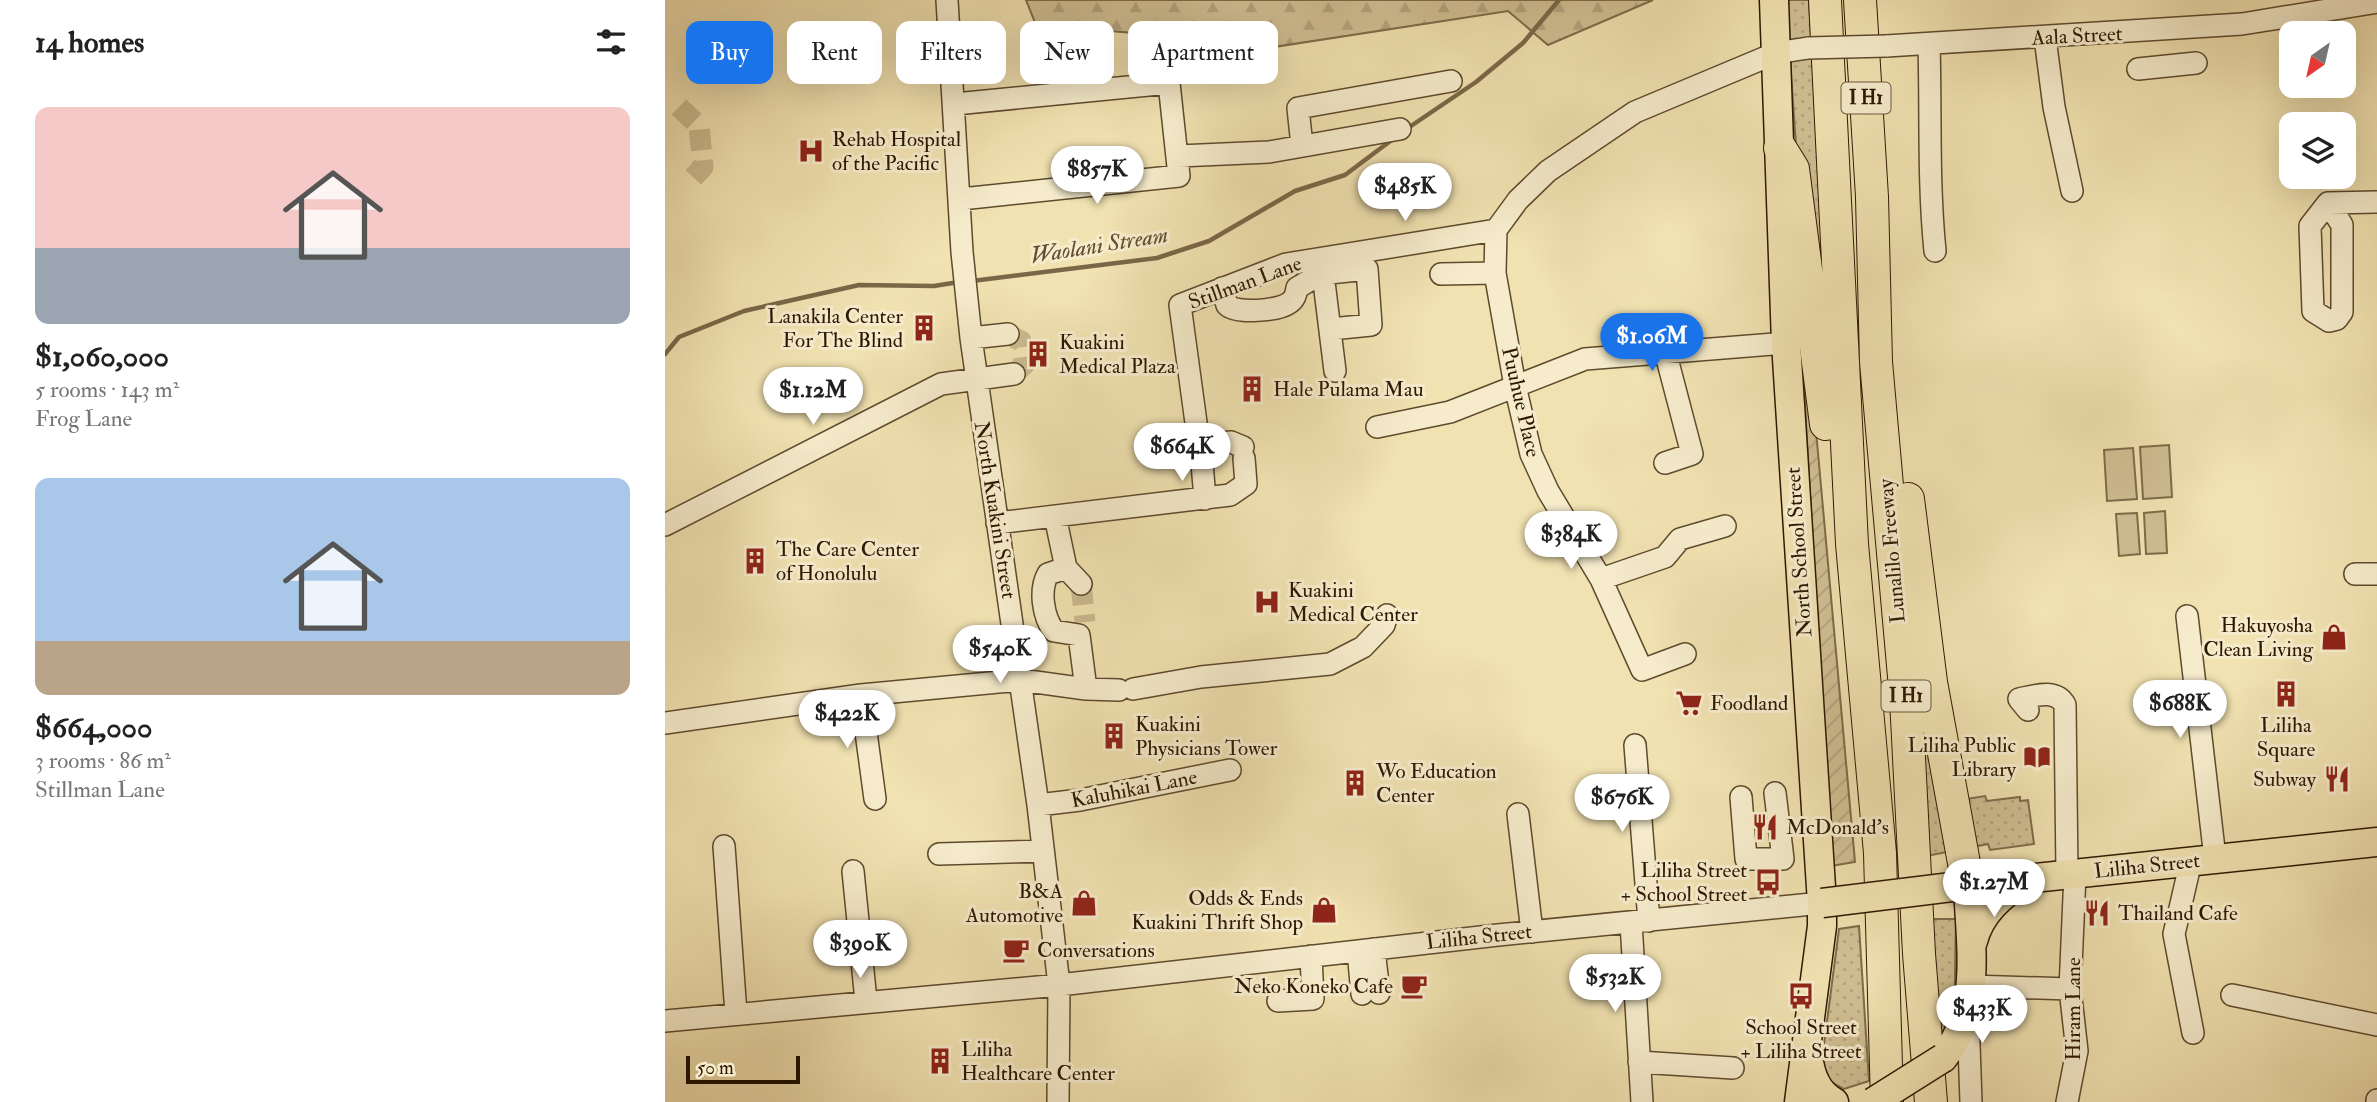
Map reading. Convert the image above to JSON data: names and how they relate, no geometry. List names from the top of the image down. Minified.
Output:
{"streets":{"highway":["I H1","Lunalilo Freeway"],"main road":["North School Street","Liliha Street"],"street":["Aala Street","Stillman Lane","Puuhue Place","North Kuakini Street","Kaluhikai Lane","Hiram Lane"]},"crossings":[["Aala Street","North School Street"],["Stillman Lane","Puuhue Place"],["North Kuakini Street","Kaluhikai Lane"],["North Kuakini Street","Liliha Street"],["North School Street","Liliha Street"],["Liliha Street","Hiram Lane"]],"water":["Waolani Stream"],"places":{"hospital":["Rehab Hospital of the Pacific","Kuakini Medical Center"],"building":["Lanakila Center For The Blind","Kuakini Medical Plaza","Hale Pulama Mau","The Care Center of Honolulu","Liliha Square","Kuakini Physicians Tower","Wo Education Center","Liliha Healthcare Center"],"shop":["Hakuyosha Clean Living","B&A Automotive","Odds & Ends Kuakini Thrift Shop"],"supermarket":["Foodland"],"library":["Liliha Public Library"],"restaurant":["Subway","McDonald's","Thailand Cafe"],"bus stop":["Liliha Street + School Street","School Street + Liliha Street"],"cafe":["Conversations","Neko Koneko Cafe"]},"scale_bar":"50 m","north":"bottom left","page":{"heading":"14 homes","chip":["Buy","Rent","Filters","New","Apartment"],"list":[{"name":"$1,060,000","note":"5 rooms · 143 m² · Frog Lane"},{"name":"$664,000","note":"3 rooms · 86 m² · Stillman Lane"}],"price":["$857K","$485K","$1.06M","$1.12M","$664K","$384K","$540K","$688K","$422K","$676K","$1.27M","$390K","$532K","$433K"],"scale":"50 m"}}
